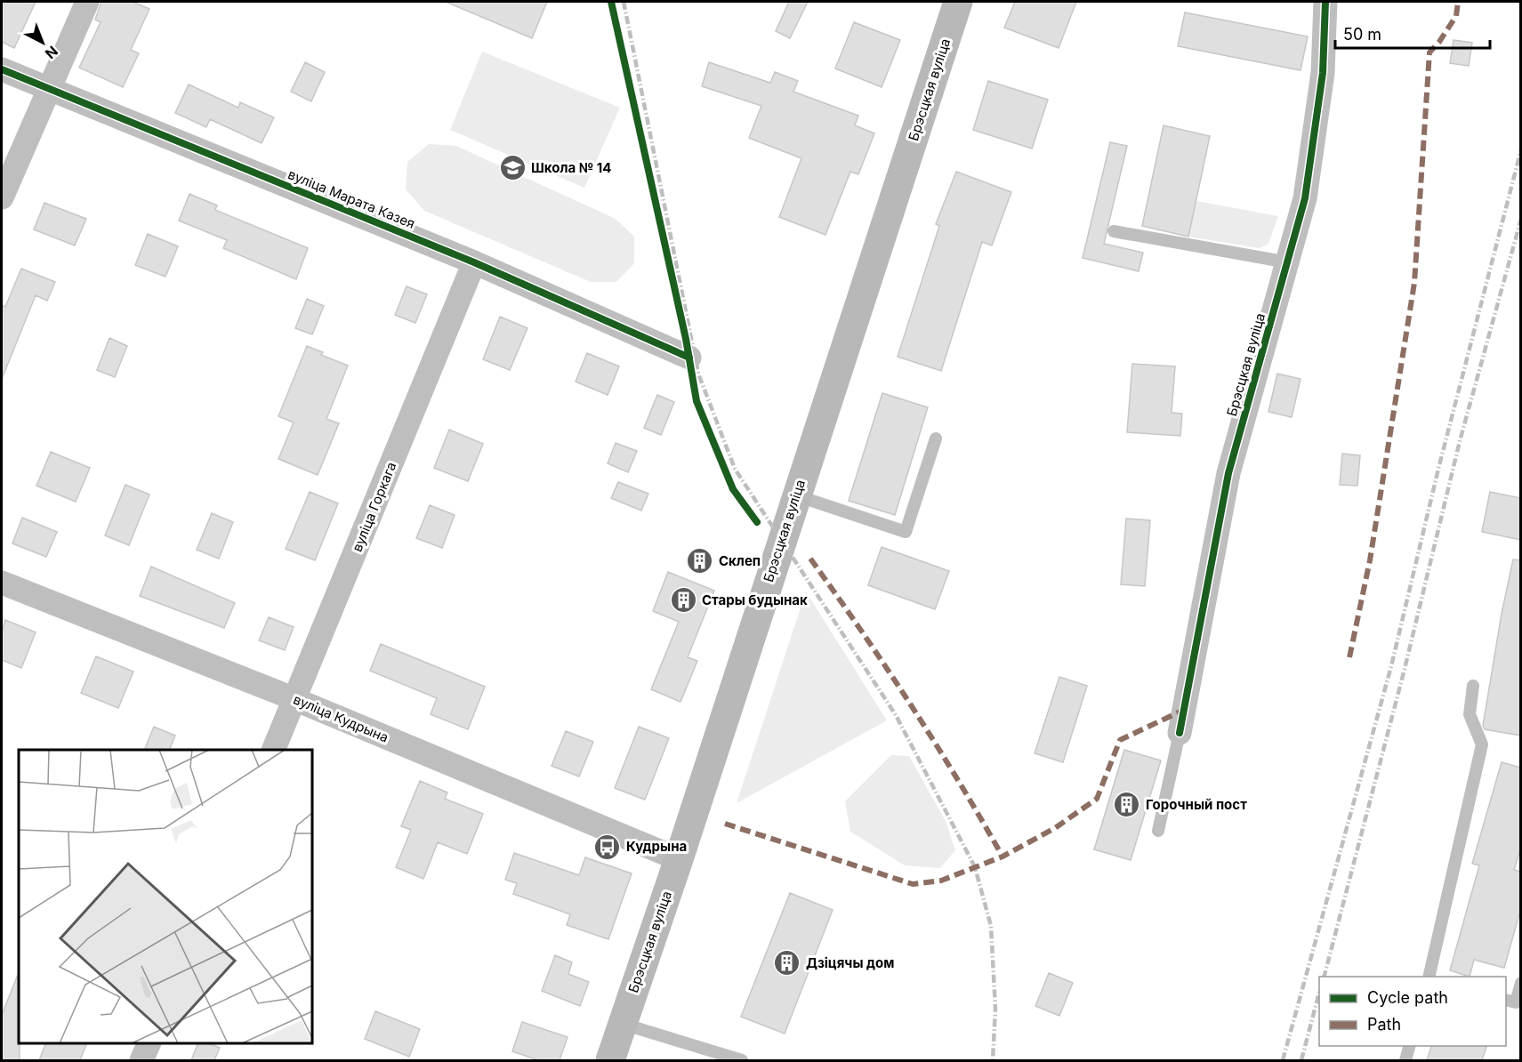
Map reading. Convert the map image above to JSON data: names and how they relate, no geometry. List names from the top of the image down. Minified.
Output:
{"streets":{"main road":["Брэсцкая вуліца"],"street":["вуліца Марата Казея","вуліца Горкага","вуліца Кудрына"]},"crossings":[["Брэсцкая вуліца","вуліца Кудрына"],["вуліца Марата Казея","вуліца Горкага"],["вуліца Горкага","вуліца Кудрына"]],"places":{"school or university":["Школа № 14"],"building":["Склеп","Стары будынак","Горочный пост","Дзіцячы дом"],"bus stop":["Кудрына"]},"legend":["Cycle path","Path"],"scale_bar":"50 m","north":"bottom right"}
